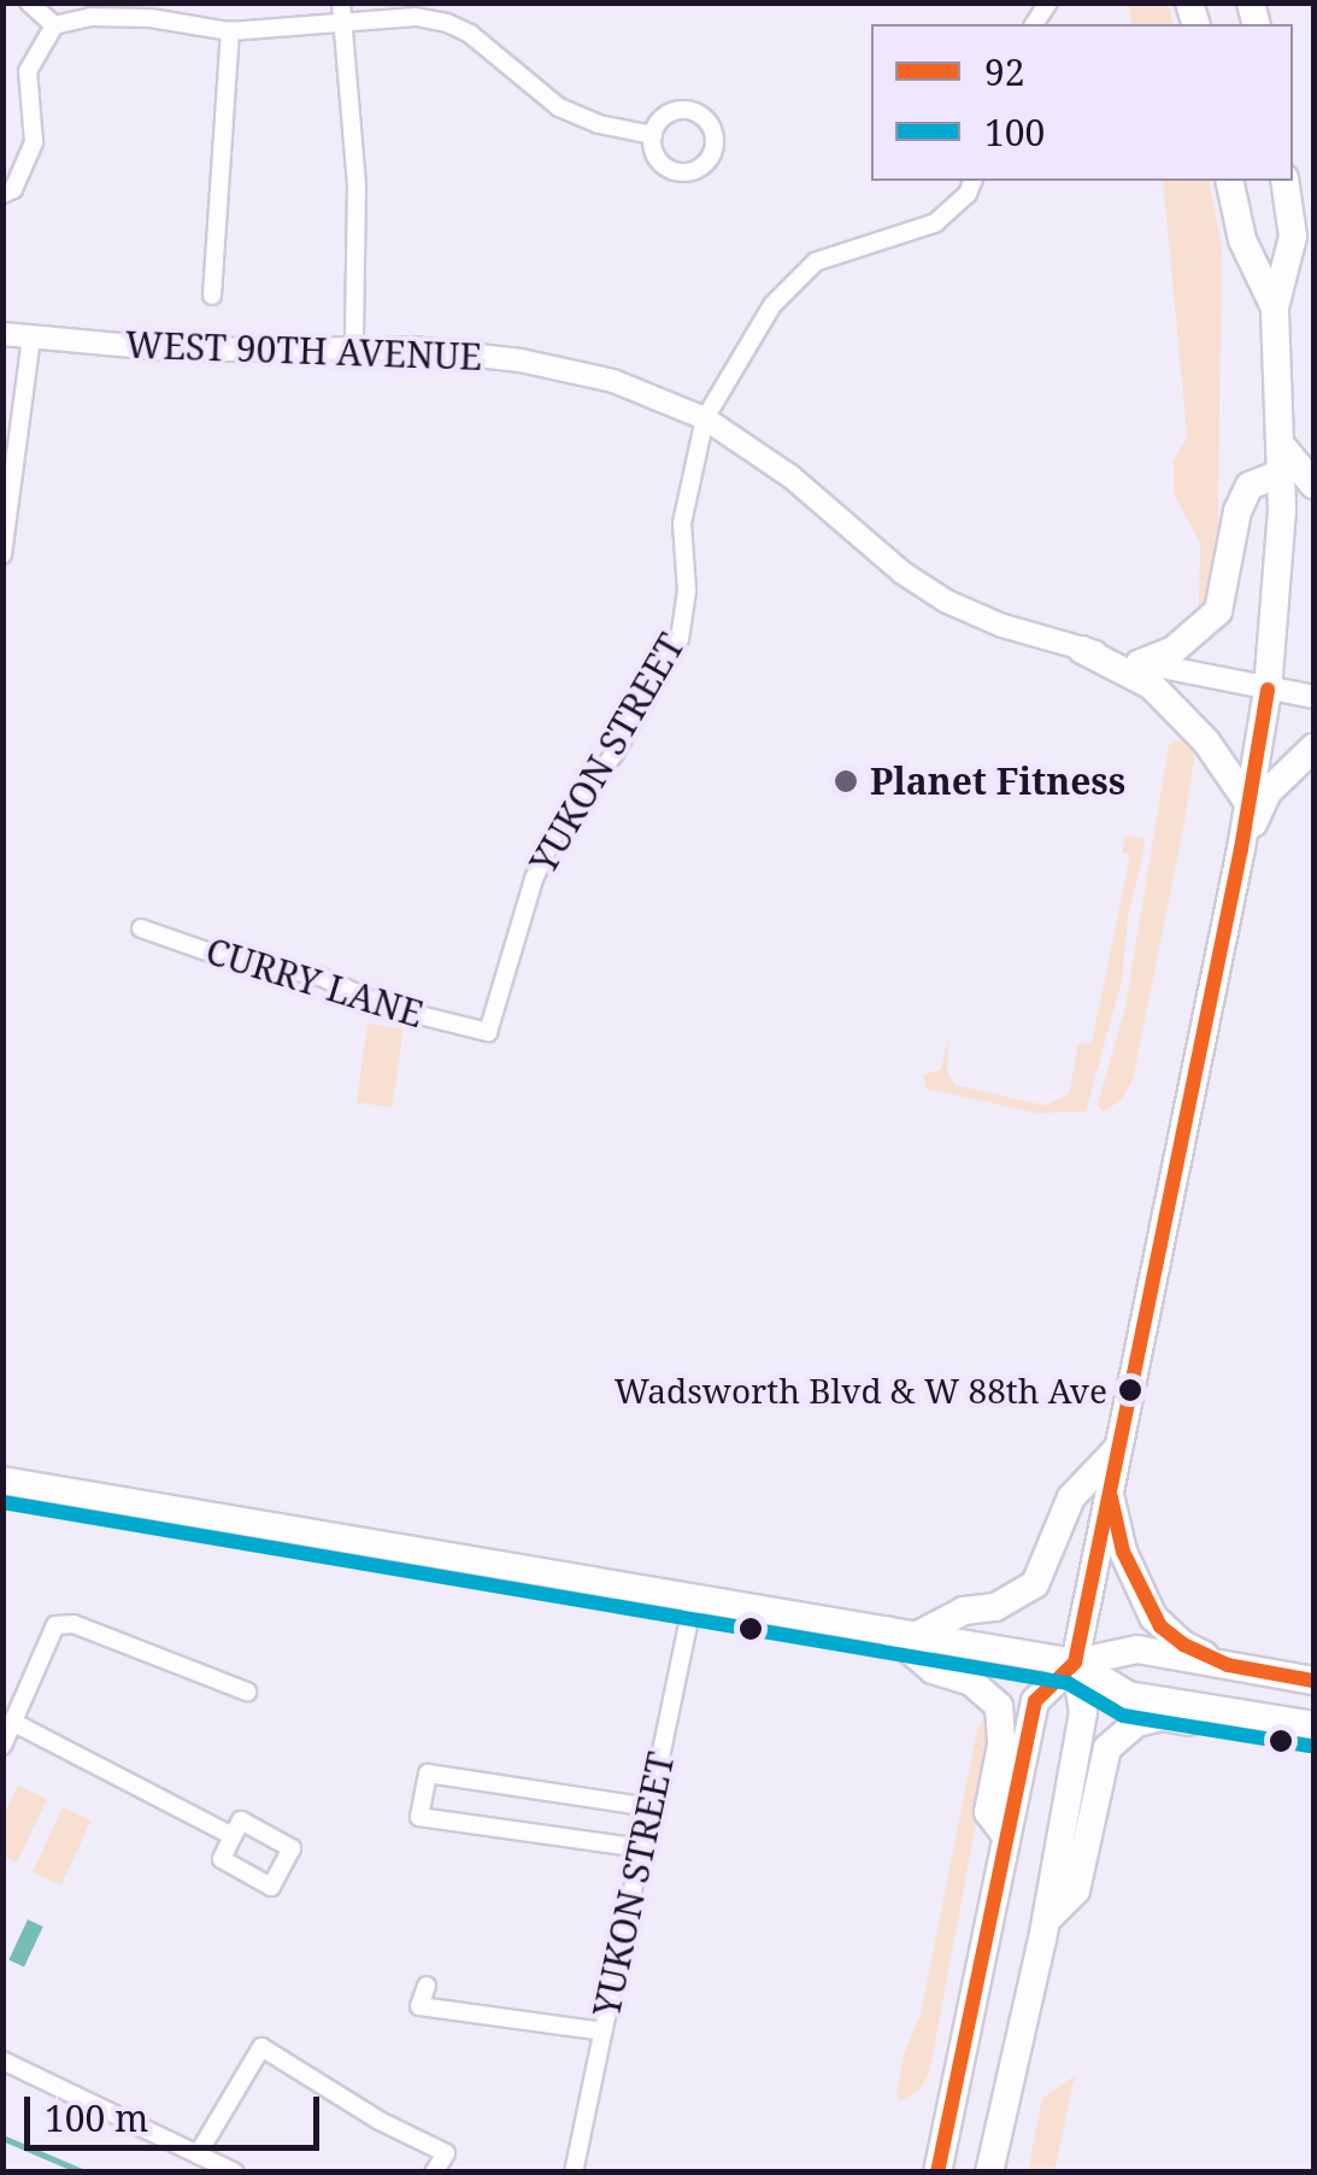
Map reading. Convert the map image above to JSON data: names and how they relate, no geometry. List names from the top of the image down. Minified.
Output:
{"streets":{"street":["WEST 90TH AVENUE","YUKON STREET","CURRY LANE"]},"crossings":[["WEST 90TH AVENUE","YUKON STREET"],["YUKON STREET","CURRY LANE"]],"places":["Planet Fitness","Wadsworth Blvd & W 88th Ave"],"lines":["transit line 92","transit line 100"],"legend":["92","100"],"scale_bar":"100 m"}
